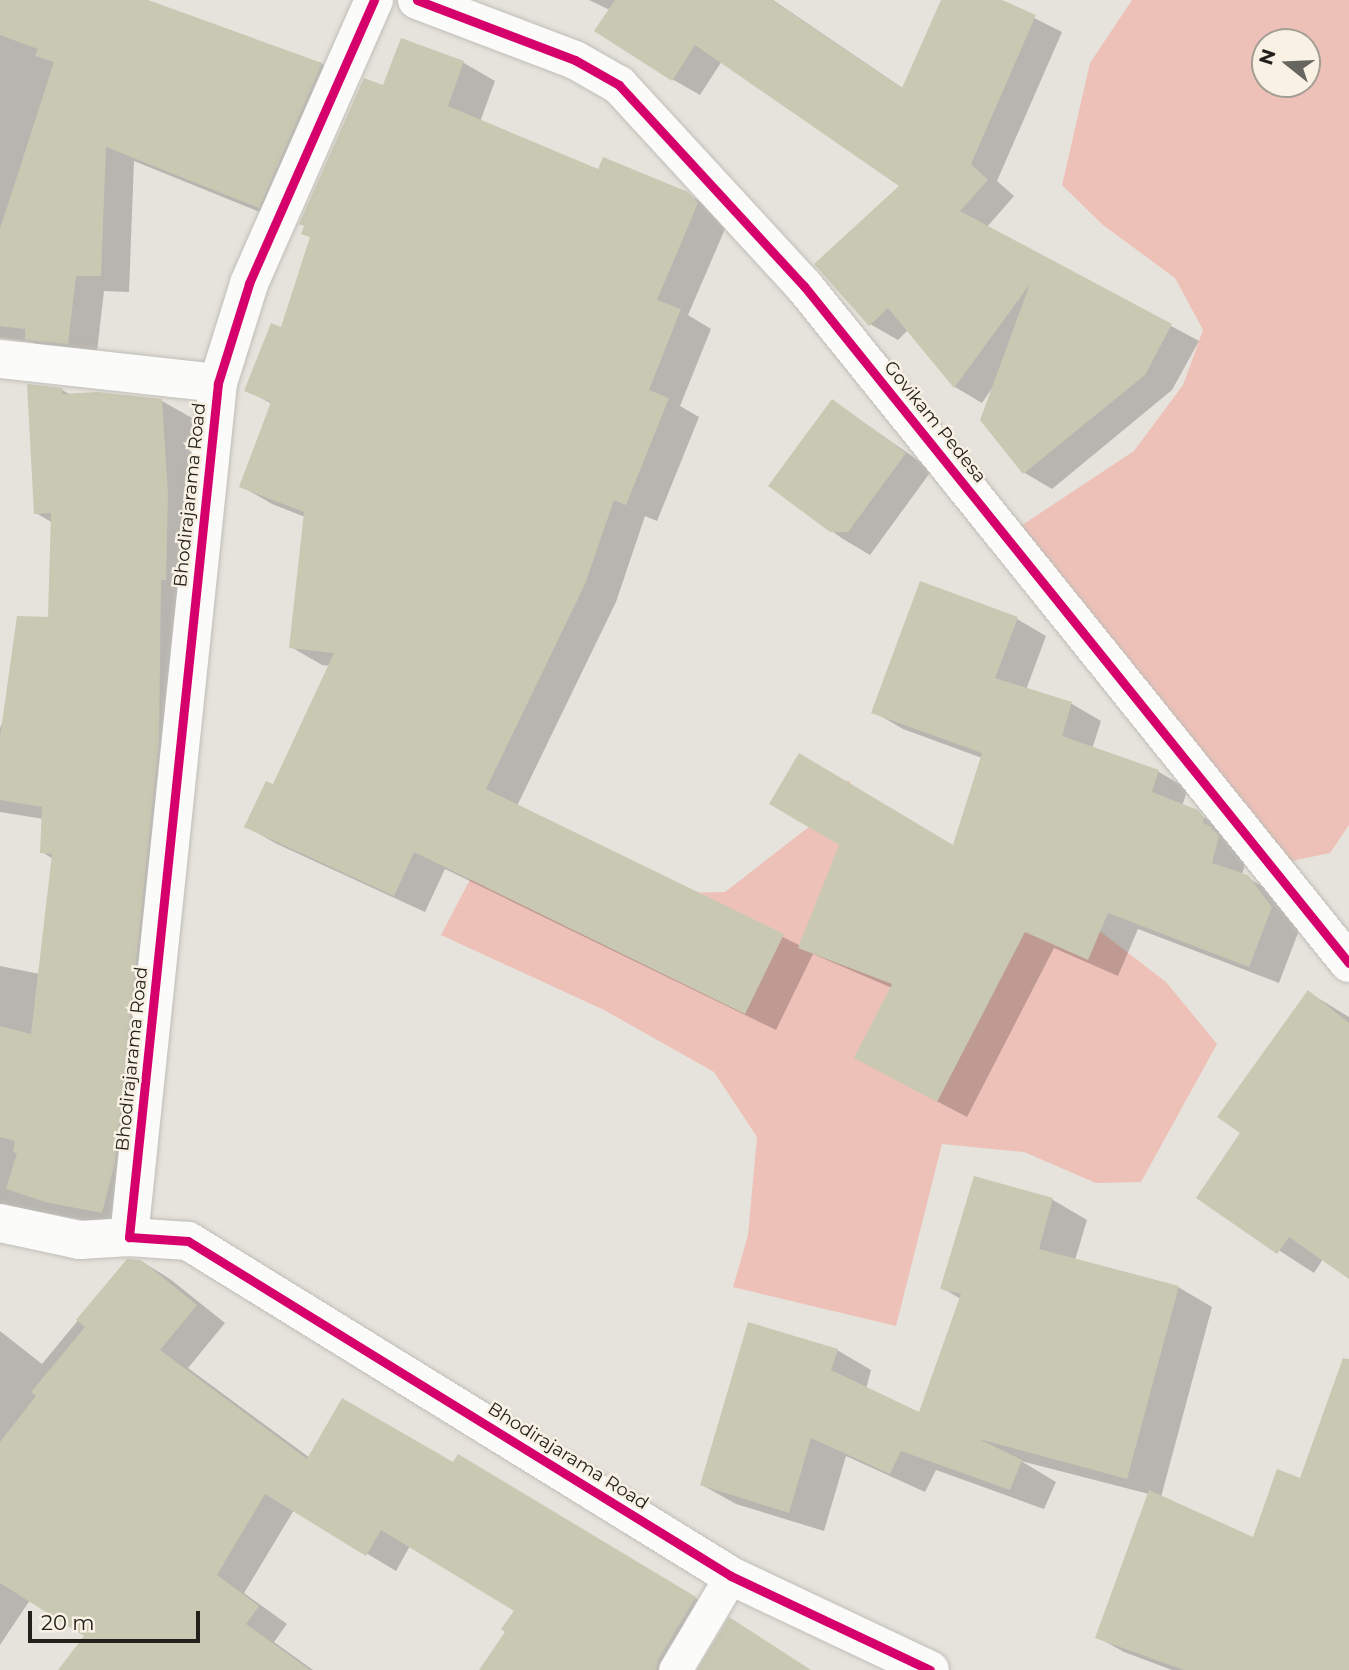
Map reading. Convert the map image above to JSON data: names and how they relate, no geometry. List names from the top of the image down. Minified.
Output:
{"streets":{"street":["Govikam Pedesa","Bhodirajarama Road"]},"scale_bar":"20 m","north":"left"}
